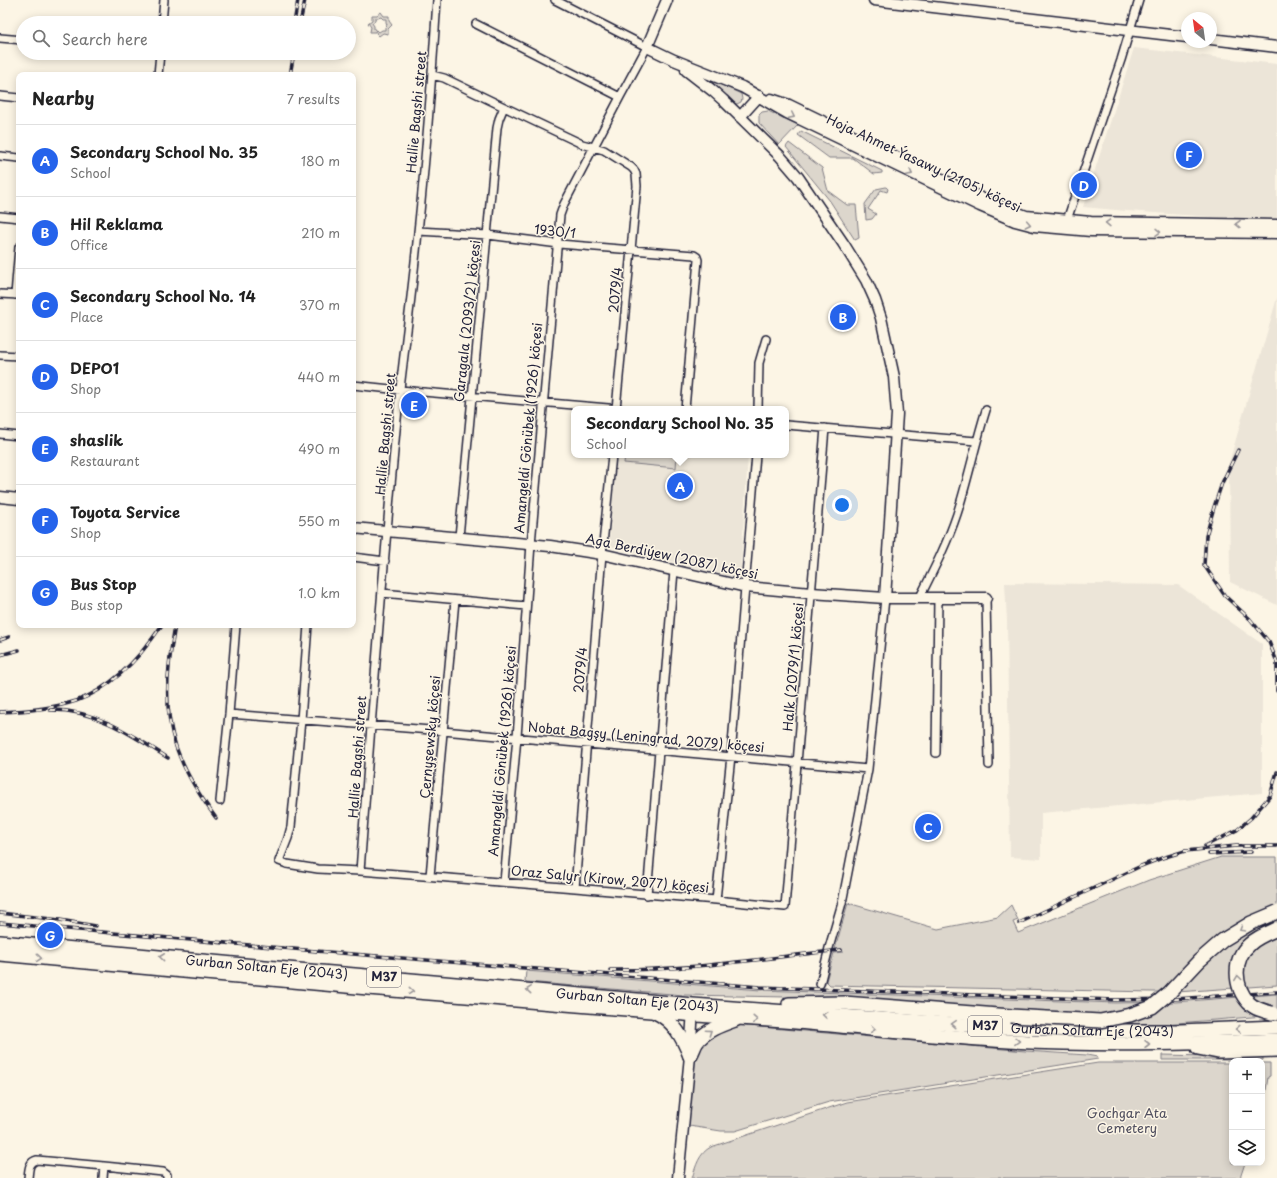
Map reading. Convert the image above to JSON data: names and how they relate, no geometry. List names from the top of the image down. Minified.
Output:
{"streets":{"highway":["Gurban Soltan Eje (2043)","M37"],"street":["Hallie Bagshi street","Hoja Ahmet Ýasawy (2105) köçesi","1930/1","2079/4","Garagala (2093/2) köçesi","Amangeldi Gönübek (1926) köçesi","Aga Berdiýew (2087) köçesi","Halk (2079/1) köçesi","Çernyşewsky köçesi","Nobat Bagşy (Leningrad, 2079) köçesi","Oraz Salyr (Kirow, 2077) köçesi"]},"crossings":[["Hallie Bagshi street","1930/1"],["Hallie Bagshi street","Aga Berdiýew (2087) köçesi"],["Hallie Bagshi street","Nobat Bagşy (Leningrad, 2079) köçesi"],["Hallie Bagshi street","Oraz Salyr (Kirow, 2077) köçesi"],["Hoja Ahmet Ýasawy (2105) köçesi","Amangeldi Gönübek (1926) köçesi"],["Hoja Ahmet Ýasawy (2105) köçesi","Aga Berdiýew (2087) köçesi"],["1930/1","2079/4"],["1930/1","Garagala (2093/2) köçesi"],["1930/1","Amangeldi Gönübek (1926) köçesi"],["2079/4","Amangeldi Gönübek (1926) köçesi"],["2079/4","Aga Berdiýew (2087) köçesi"],["2079/4","Nobat Bagşy (Leningrad, 2079) köçesi"],["2079/4","Oraz Salyr (Kirow, 2077) köçesi"],["Garagala (2093/2) köçesi","Aga Berdiýew (2087) köçesi"],["Amangeldi Gönübek (1926) köçesi","Aga Berdiýew (2087) köçesi"],["Amangeldi Gönübek (1926) köçesi","Nobat Bagşy (Leningrad, 2079) köçesi"],["Amangeldi Gönübek (1926) köçesi","Oraz Salyr (Kirow, 2077) köçesi"],["Aga Berdiýew (2087) köçesi","Halk (2079/1) köçesi"],["Halk (2079/1) köçesi","Nobat Bagşy (Leningrad, 2079) köçesi"],["Halk (2079/1) köçesi","Oraz Salyr (Kirow, 2077) köçesi"],["Çernyşewsky köçesi","Nobat Bagşy (Leningrad, 2079) köçesi"],["Çernyşewsky köçesi","Oraz Salyr (Kirow, 2077) köçesi"],["Nobat Bagşy (Leningrad, 2079) köçesi","Oraz Salyr (Kirow, 2077) köçesi"]],"parks":["Gochgar Ata Cemetery"],"north":"top left","page":{"search":"Search here","heading":["Nearby","7 results"],"list":[{"mark":"A","name":"Secondary School No. 35","note":"School","value":"180 m"},{"mark":"B","name":"Hil Reklama","note":"Office","value":"210 m"},{"mark":"C","name":"Secondary School No. 14","note":"Place","value":"370 m"},{"mark":"D","name":"DEPO1","note":"Shop","value":"440 m"},{"mark":"E","name":"shaslik","note":"Restaurant","value":"490 m"},{"mark":"F","name":"Toyota Service","note":"Shop","value":"550 m"},{"mark":"G","name":"Bus Stop","note":"Bus stop","value":"1.0 km"}],"pins":["F","D","B","E","A","C","G"],"popup":["Secondary School No. 35","School"],"map_buttons":["+","−"]}}
